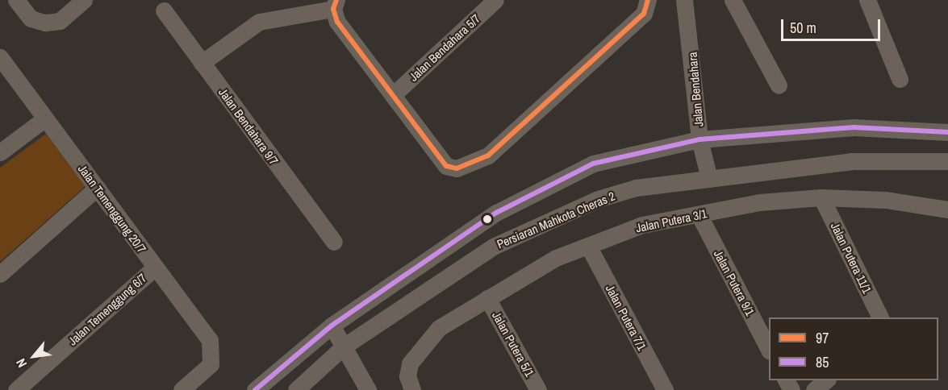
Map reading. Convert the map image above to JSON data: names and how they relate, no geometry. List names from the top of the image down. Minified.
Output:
{"streets":{"street":["Jalan Bendahara 5/7","Jalan Bendahara","Jalan Bendahara 9/7","Jalan Temenggung 20/7","Persiaran Mahkota Cheras 2","Jalan Putera 3/1","Jalan Putera 11/1","Jalan Putera 9/1","Jalan Temenggung 6/7","Jalan Putera 7/1","Jalan Putera 5/1"]},"crossings":[["Jalan Bendahara","Persiaran Mahkota Cheras 2"],["Jalan Temenggung 20/7","Jalan Temenggung 6/7"],["Jalan Putera 3/1","Jalan Putera 11/1"],["Jalan Putera 3/1","Jalan Putera 9/1"],["Jalan Putera 3/1","Jalan Putera 7/1"],["Jalan Putera 3/1","Jalan Putera 5/1"]],"lines":["transit line 97","transit line 85"],"legend":["97","85"],"scale_bar":"50 m","north":"bottom left"}
